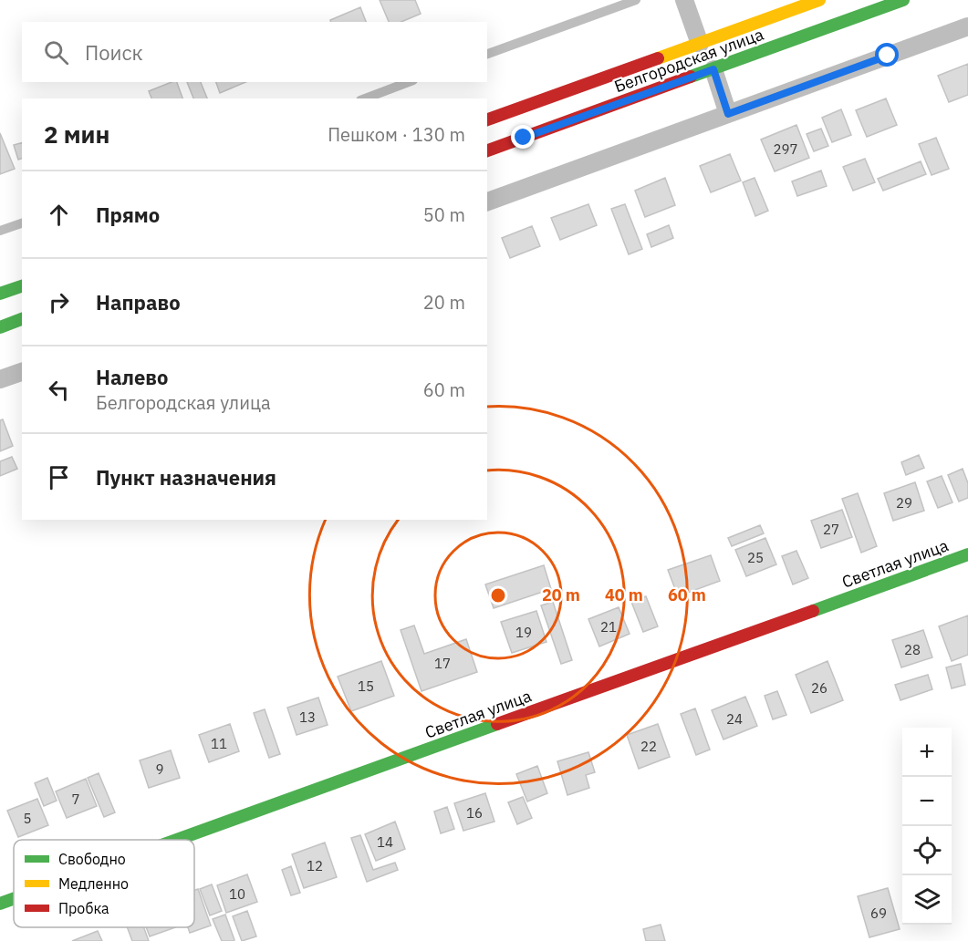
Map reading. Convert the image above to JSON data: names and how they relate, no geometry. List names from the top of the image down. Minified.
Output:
{"streets":{"street":["Белгородская улица","Светлая улица"]},"house_numbers":["297","29","27","25","21","19","28","17","15","26","13","24","11","22","9","7","16","5","14","12","10","69"],"legend":["Свободно","Медленно","Пробка"],"page":{"search":"Поиск","heading":["2 мин","Пешком · 130 m"],"list":[["Прямо","50 m"],["Направо","20 m"],["Налево","Белгородская улица","60 m"],"Пункт назначения"],"map_buttons":["+","−"]},"rings":["20 m","40 m","60 m"]}
